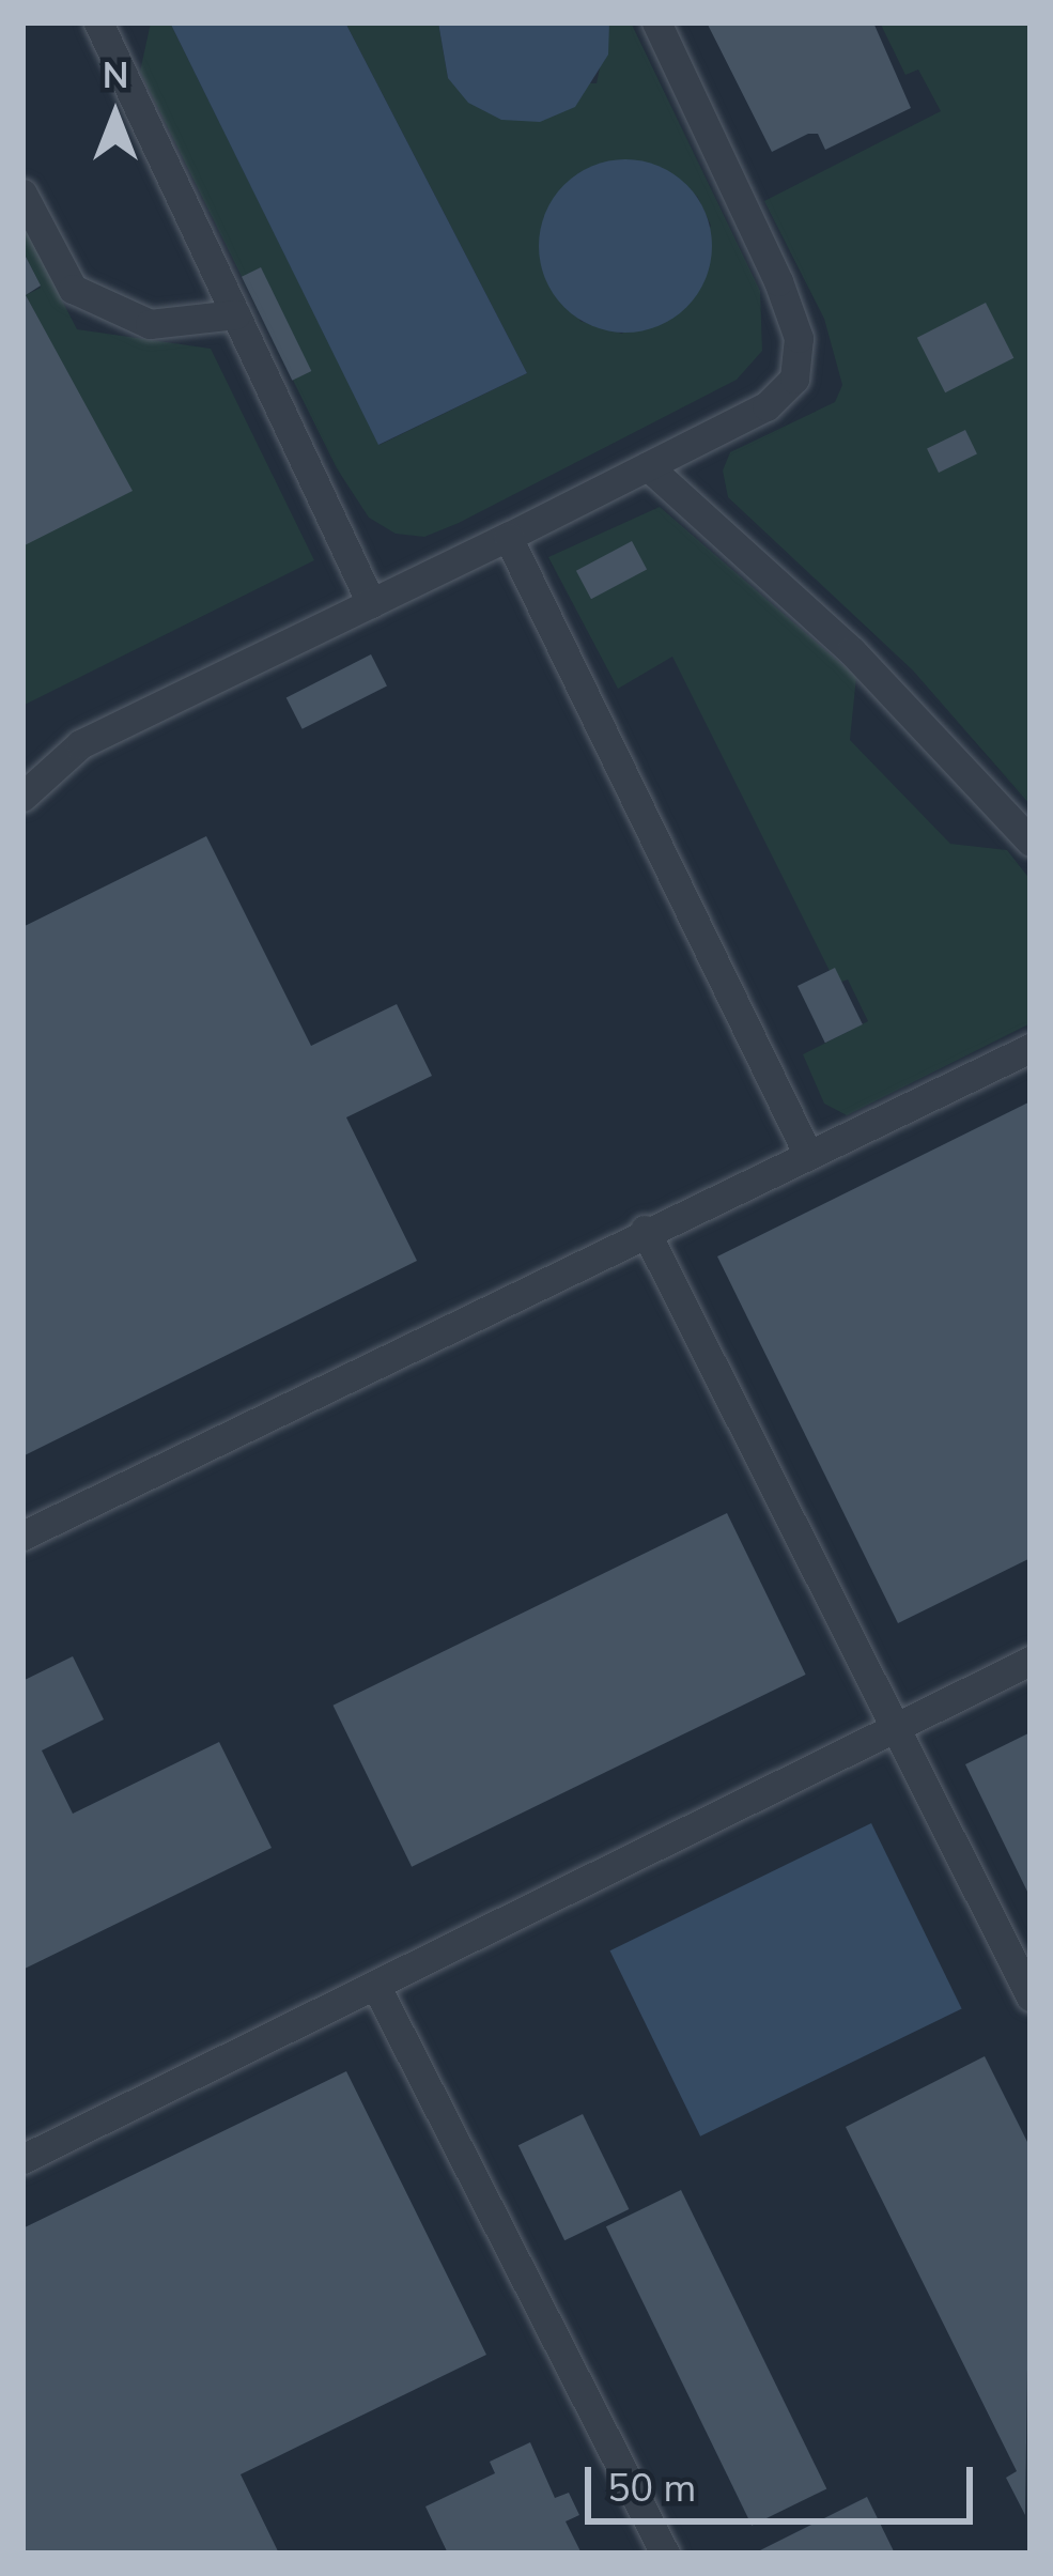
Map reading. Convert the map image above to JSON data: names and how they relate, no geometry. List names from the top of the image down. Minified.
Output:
{"scale_bar":"50 m","north":"top"}
